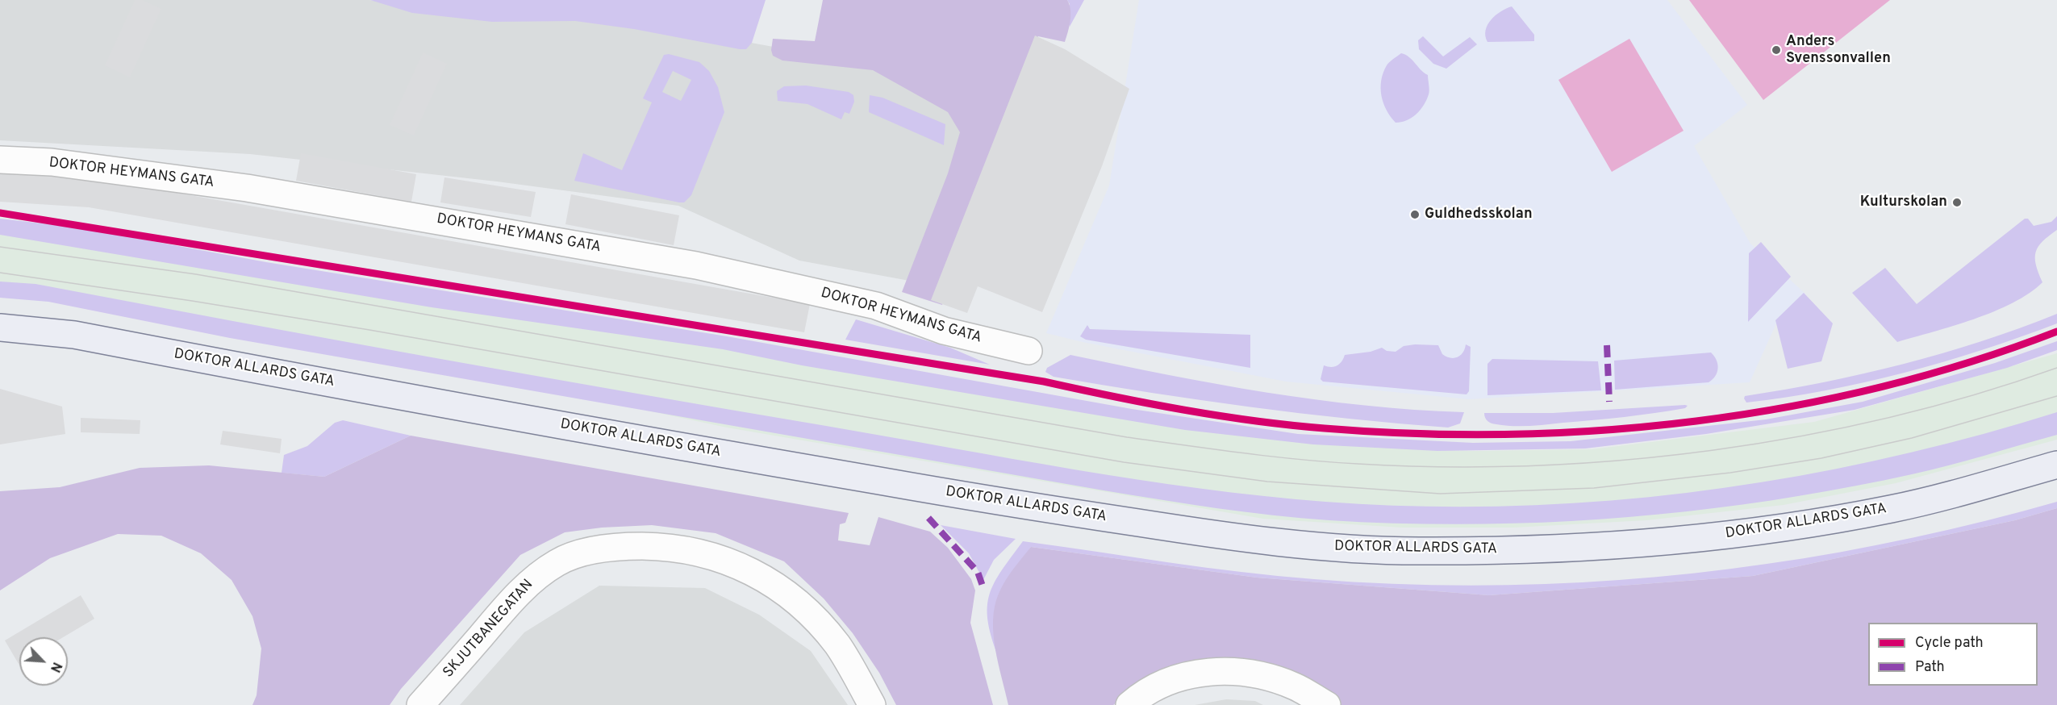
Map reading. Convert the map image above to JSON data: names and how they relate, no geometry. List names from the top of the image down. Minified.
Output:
{"streets":{"street":["DOKTOR HEYMANS GATA","DOKTOR ALLARDS GATA","SKJUTBANEGATAN"]},"places":["Anders Svenssonvallen","Kulturskolan","Guldhedsskolan"],"legend":["Cycle path","Path"],"north":"bottom right"}
